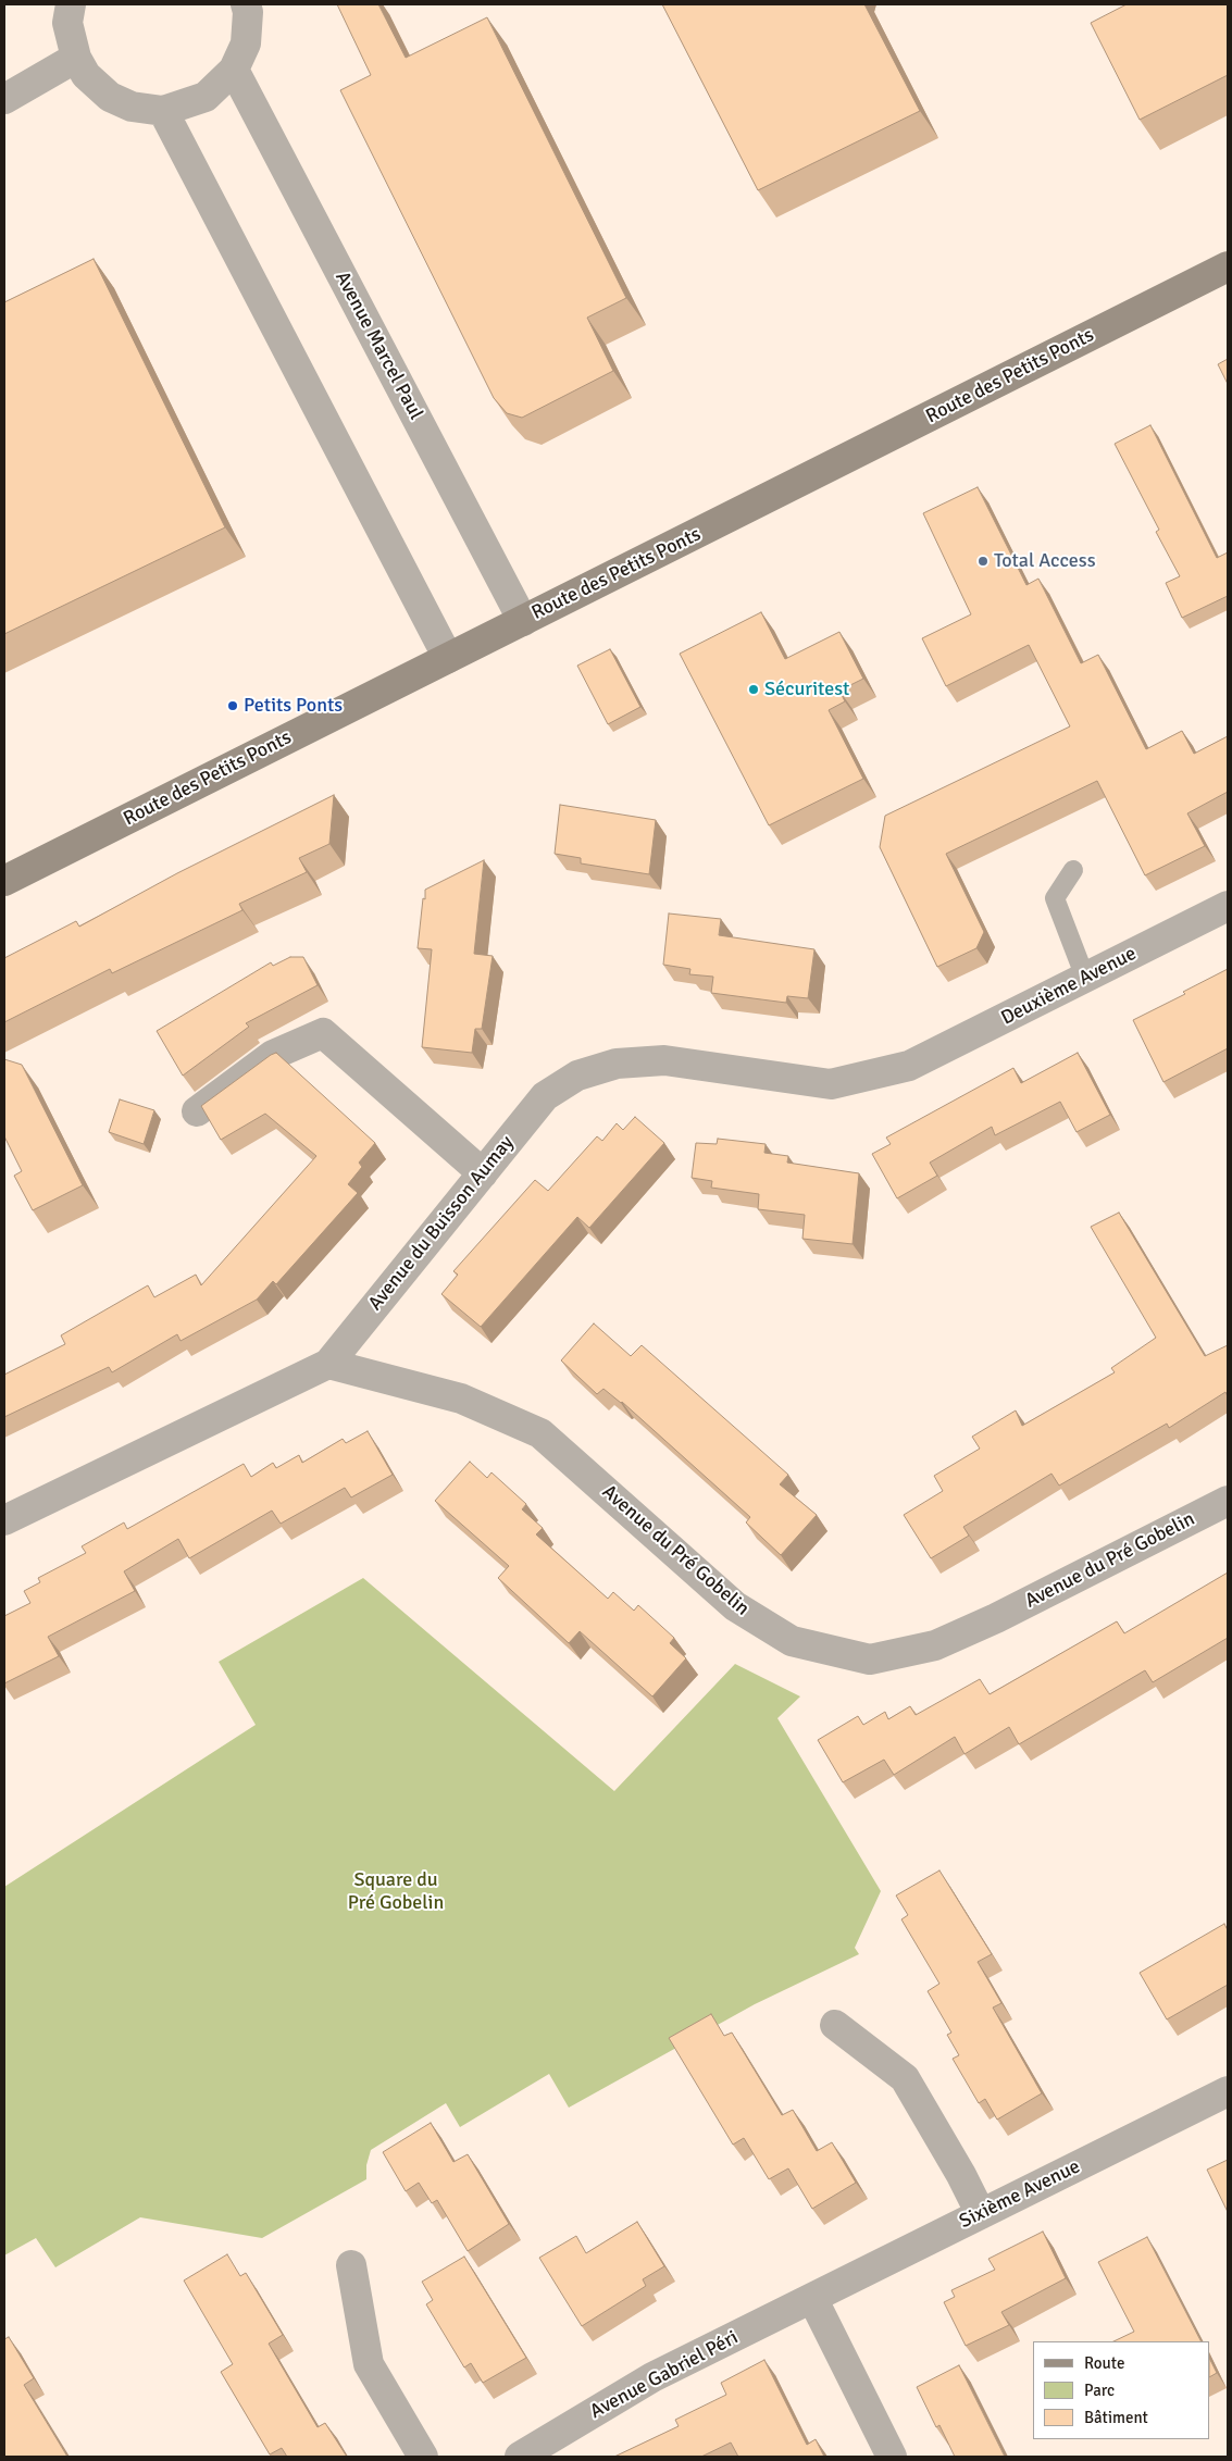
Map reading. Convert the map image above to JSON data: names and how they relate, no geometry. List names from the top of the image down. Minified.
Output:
{"streets":{"main road":["Route des Petits Ponts"],"street":["Avenue Marcel Paul","Deuxième Avenue","Avenue du Buisson Aumay","Avenue du Pré Gobelin","Sixième Avenue","Avenue Gabriel Péri"]},"crossings":[["Avenue Marcel Paul","Route des Petits Ponts"],["Deuxième Avenue","Avenue du Buisson Aumay"],["Avenue du Buisson Aumay","Avenue du Pré Gobelin"],["Sixième Avenue","Avenue Gabriel Péri"]],"parks":["Square du Pré Gobelin"],"places":["Total Access","Sécuritest","Petits Ponts"],"legend":["Route","Parc","Bâtiment"]}
